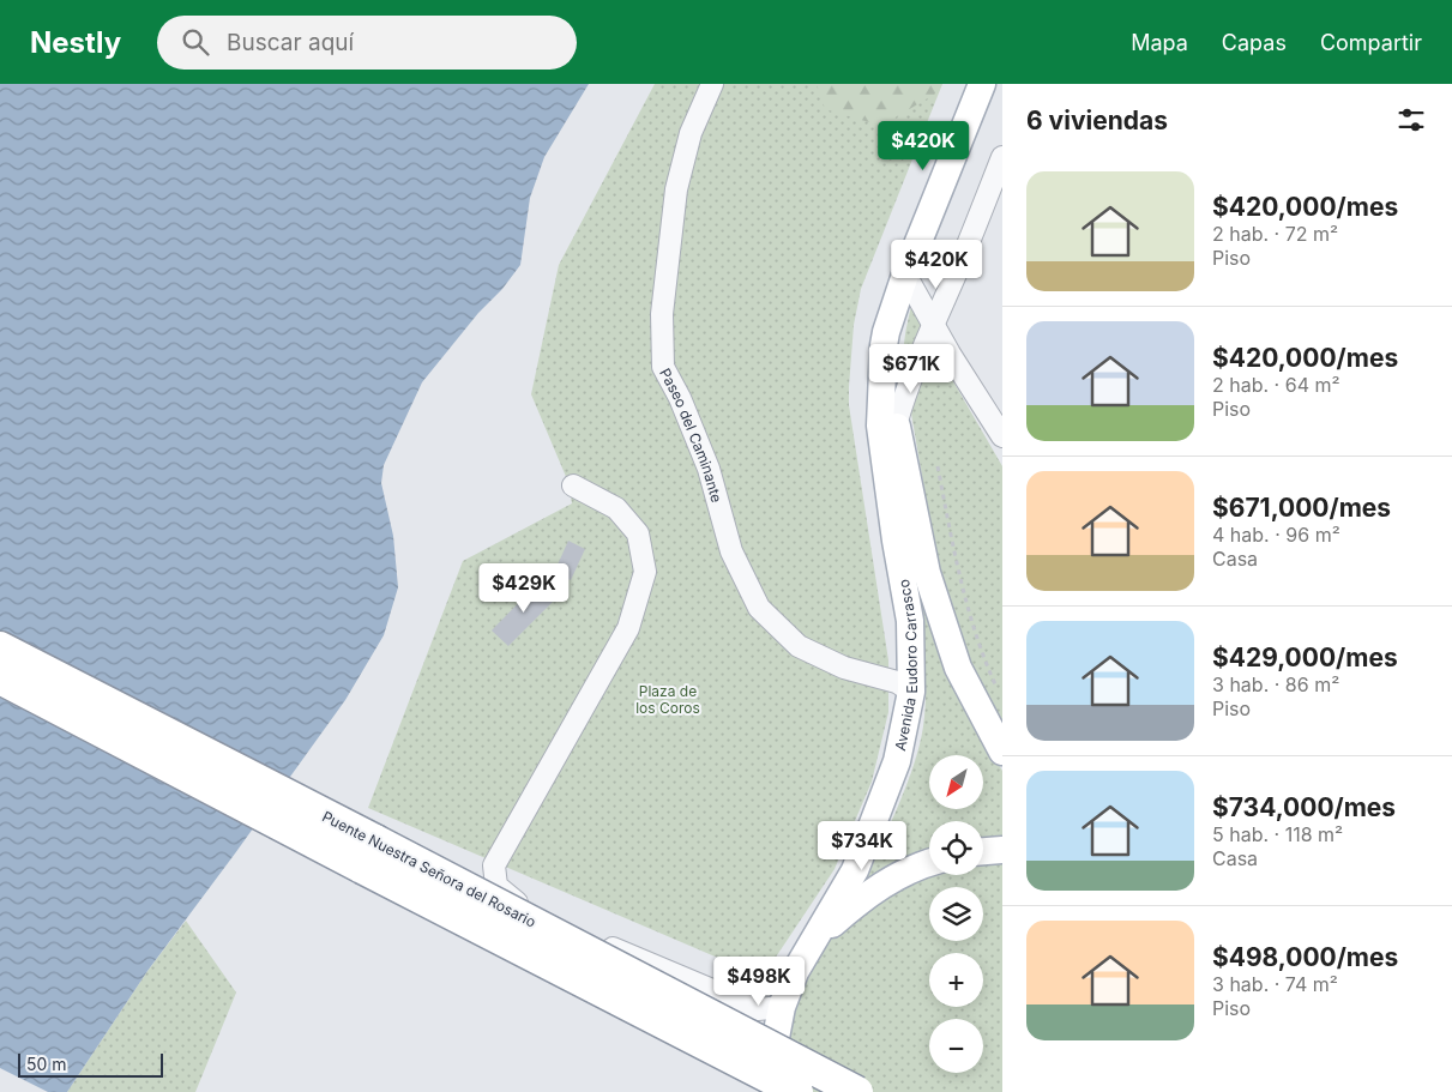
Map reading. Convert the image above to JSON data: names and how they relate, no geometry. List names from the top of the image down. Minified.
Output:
{"streets":{"highway":["Puente Nuestra Señora del Rosario"],"main road":["Avenida Eudoro Carrasco"],"street":["Paseo del Caminante"]},"crossings":[["Paseo del Caminante","Avenida Eudoro Carrasco"]],"parks":["Plaza de los Coros"],"scale_bar":"50 m","north":"bottom left","page":{"header":"Nestly","search":"Buscar aquí","nav":["Mapa","Capas","Compartir"],"heading":"6 viviendas","price":["$420K","$420K","$671K","$429K","$734K","$498K"],"list":[{"name":"$420,000/mes","note":"2 hab. · 72 m² · Piso"},{"name":"$420,000/mes","note":"2 hab. · 64 m² · Piso"},{"name":"$671,000/mes","note":"4 hab. · 96 m² · Casa"},{"name":"$429,000/mes","note":"3 hab. · 86 m² · Piso"},{"name":"$734,000/mes","note":"5 hab. · 118 m² · Casa"},{"name":"$498,000/mes","note":"3 hab. · 74 m² · Piso"}],"map_buttons":["+","−"],"scale":"50 m"}}
